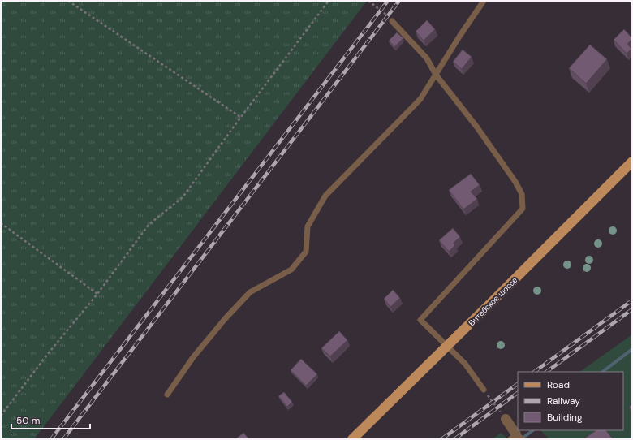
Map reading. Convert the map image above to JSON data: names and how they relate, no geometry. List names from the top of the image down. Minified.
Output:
{"streets":{"main road":["Витебское шоссе"]},"legend":["Road","Railway","Building"],"scale_bar":"50 m"}
